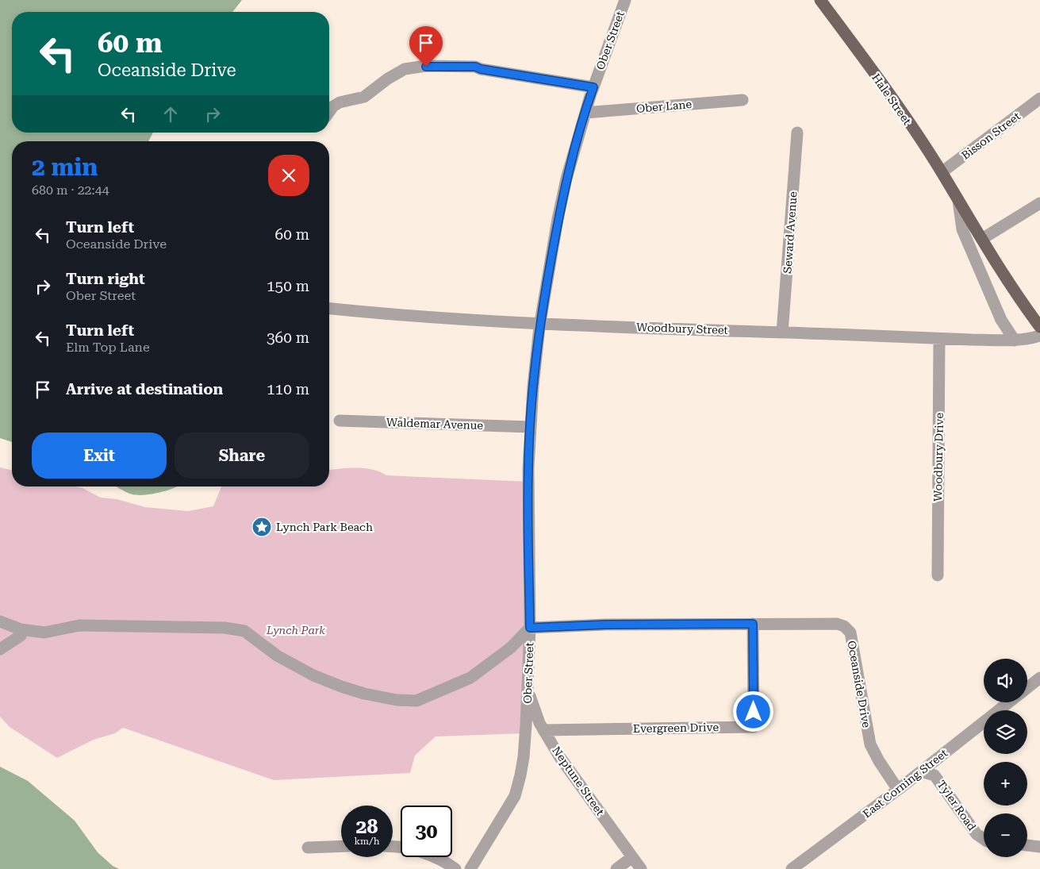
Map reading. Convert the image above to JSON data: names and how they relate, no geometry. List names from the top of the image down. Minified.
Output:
{"streets":{"main road":["Hale Street"],"street":["Ober Street","Ober Lane","Bisson Street","Seward Avenue","Woodbury Street","Waldemar Avenue","Woodbury Drive","Oceanside Drive","Evergreen Drive","Neptune Street","East Corning Street","Tyler Road"]},"crossings":[["Ober Street","Ober Lane"],["Ober Street","Woodbury Street"],["Ober Street","Waldemar Avenue"],["Ober Street","Oceanside Drive"],["Ober Street","Neptune Street"],["Hale Street","Bisson Street"],["Hale Street","Woodbury Street"],["Seward Avenue","Woodbury Street"],["Woodbury Street","Woodbury Drive"],["Oceanside Drive","Evergreen Drive"],["Oceanside Drive","East Corning Street"],["Evergreen Drive","Neptune Street"],["East Corning Street","Tyler Road"]],"parks":["Lynch Park"],"places":{"place":["Lynch Park Beach"]},"page":{"turn":["60 m","Oceanside Drive"],"heading":["2 min","680 m · 22:44"],"list":[{"name":"Turn left","note":"Oceanside Drive","value":"60 m"},{"name":"Turn right","note":"Ober Street","value":"150 m"},{"name":"Turn left","note":"Elm Top Lane","value":"360 m"},{"name":"Arrive at destination","value":"110 m"}],"buttons":["Exit","Share"],"map_buttons":["+","−"],"speed":"28 km/h","limit":"30"}}
